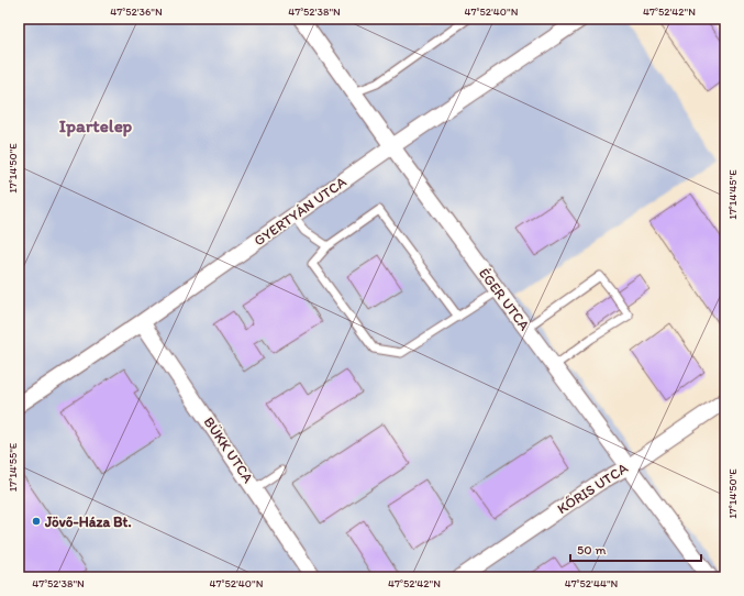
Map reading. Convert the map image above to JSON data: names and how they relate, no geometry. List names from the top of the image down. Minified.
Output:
{"streets":{"street":["GYERTYÁN UTCA","ÉGER UTCA","BÜKK UTCA","KŐRIS UTCA"]},"crossings":[["GYERTYÁN UTCA","ÉGER UTCA"],["GYERTYÁN UTCA","BÜKK UTCA"],["ÉGER UTCA","KŐRIS UTCA"]],"districts":["Ipartelep"],"places":["Jövő-Háza Bt."],"scale_bar":"50 m","coordinates":["47°52'36\"N","47°52'38\"N","47°52'40\"N","47°52'42\"N","17°14'50\"E","17°14'45\"E","17°14'55\"E","47°52'44\"N"]}
